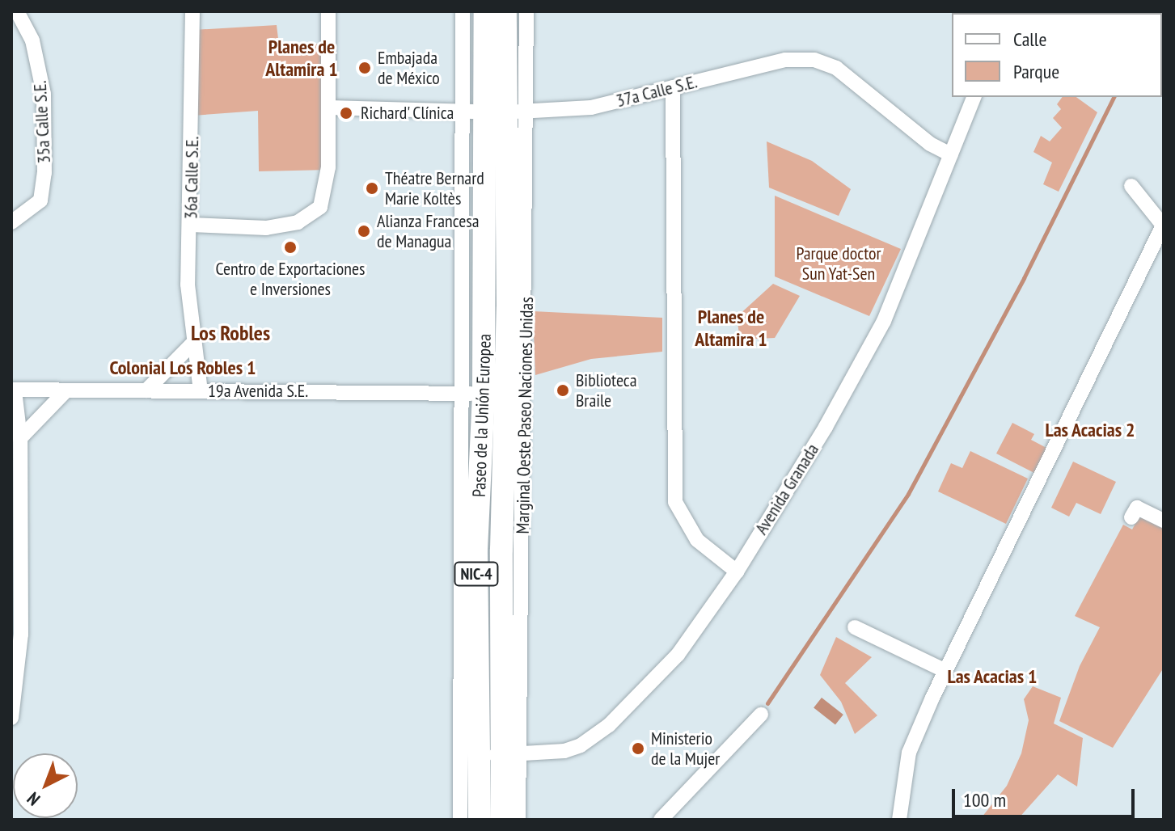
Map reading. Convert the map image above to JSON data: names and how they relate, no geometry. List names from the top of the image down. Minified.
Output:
{"streets":{"highway":["Paseo de la Unión Europea","NIC-4"],"street":["37a Calle S.E.","35a Calle S.E.","36a Calle S.E.","19a Avenida S.E.","Marginal Oeste Paseo Naciones Unidas","Avenida Granada"]},"crossings":[["37a Calle S.E.","Paseo de la Unión Europea"],["37a Calle S.E.","Marginal Oeste Paseo Naciones Unidas"],["37a Calle S.E.","Avenida Granada"],["36a Calle S.E.","19a Avenida S.E."],["19a Avenida S.E.","Paseo de la Unión Europea"],["Paseo de la Unión Europea","Marginal Oeste Paseo Naciones Unidas"],["Paseo de la Unión Europea","Avenida Granada"],["Marginal Oeste Paseo Naciones Unidas","Avenida Granada"]],"districts":["Planes de Altamira 1","Planes de Altamira 1","Los Robles","Colonial Los Robles 1","Las Acacias 2","Las Acacias 1"],"parks":["Parque doctor Sun Yat-Sen"],"places":["Embajada de México","Richard' Clínica","Théatre Bernard Marie Koltès","Alianza Francesa de Managua","Centro de Exportaciones e Inversiones","Biblioteca Braile","Ministerio de la Mujer"],"legend":["Calle","Parque"],"scale_bar":"100 m","north":"bottom left"}
